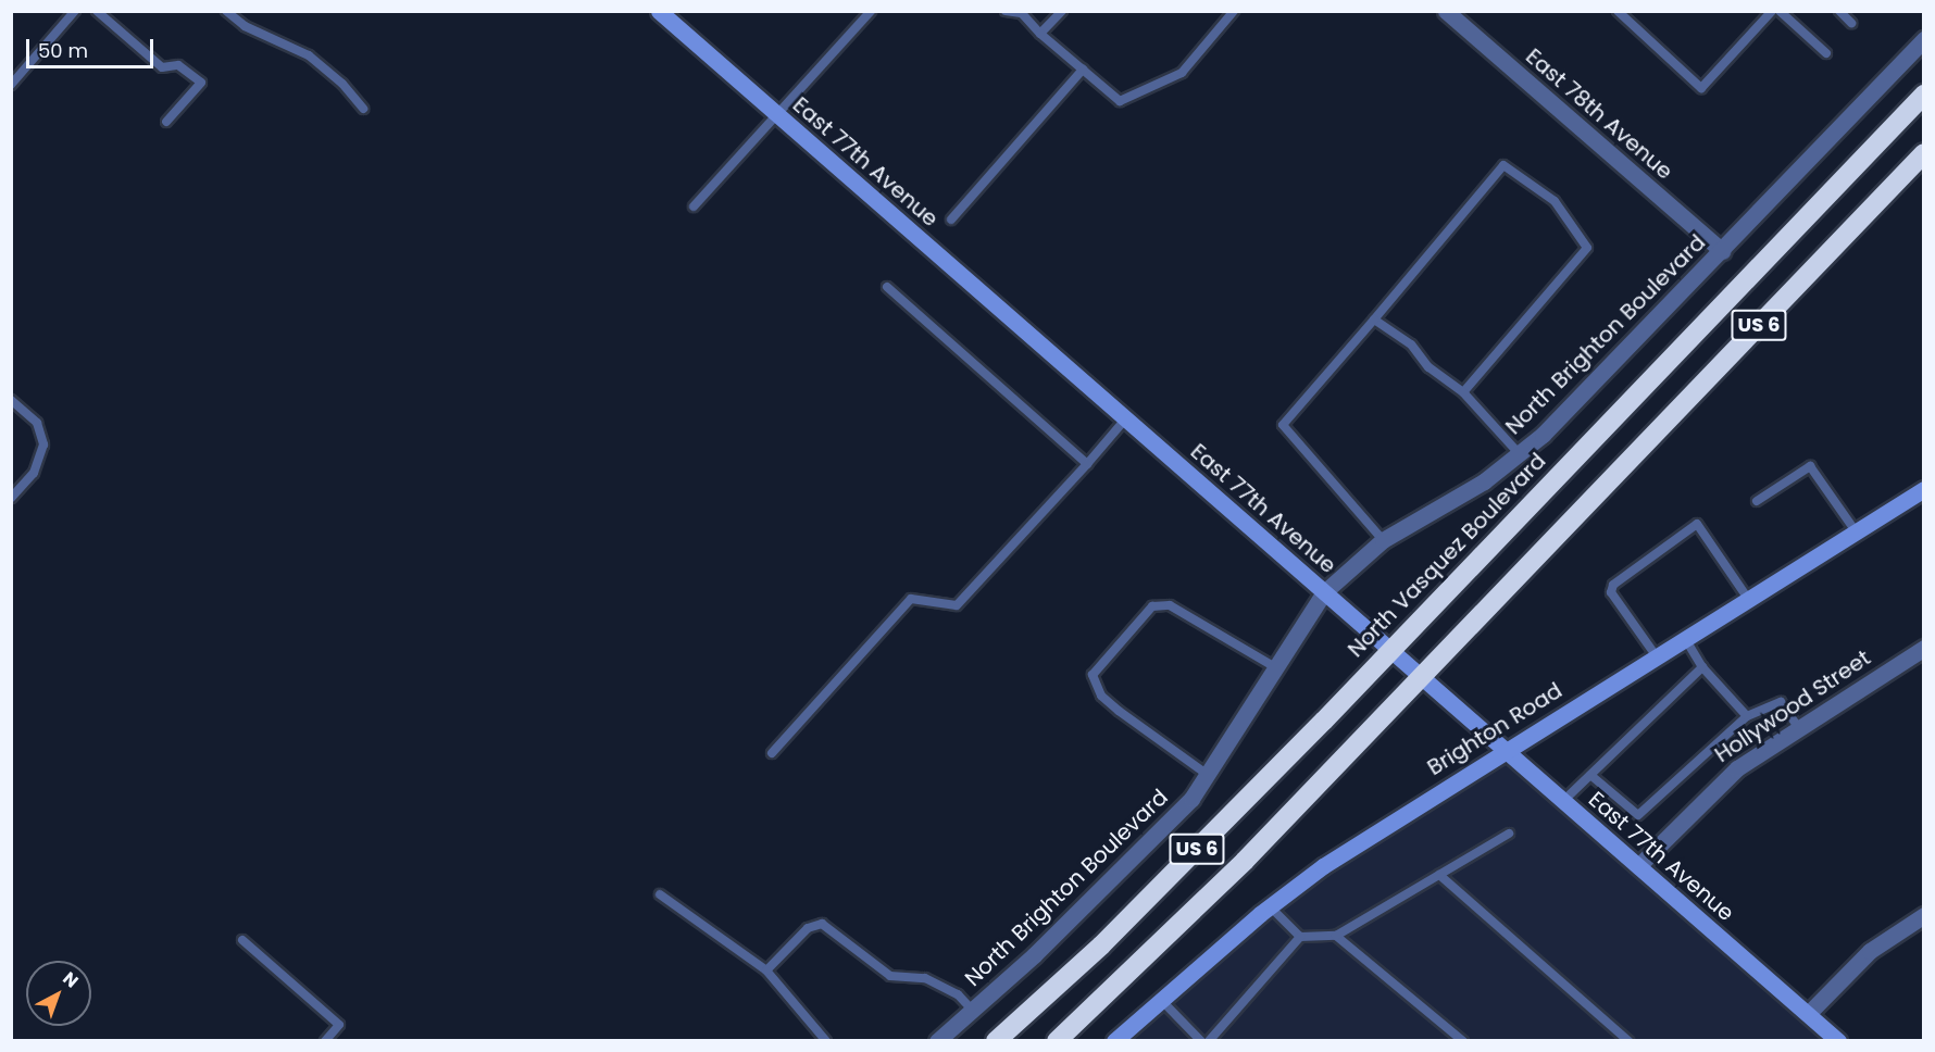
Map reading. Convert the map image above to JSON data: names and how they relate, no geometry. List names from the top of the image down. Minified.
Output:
{"streets":{"highway":["US 6","North Vasquez Boulevard"],"street":["East 78th Avenue","East 77th Avenue","North Brighton Boulevard","Hollywood Street","Brighton Road"]},"crossings":[["East 78th Avenue","North Brighton Boulevard"],["East 77th Avenue","US 6"],["East 77th Avenue","North Brighton Boulevard"],["East 77th Avenue","North Vasquez Boulevard"],["East 77th Avenue","Hollywood Street"],["East 77th Avenue","Brighton Road"]],"scale_bar":"50 m","north":"top right"}
